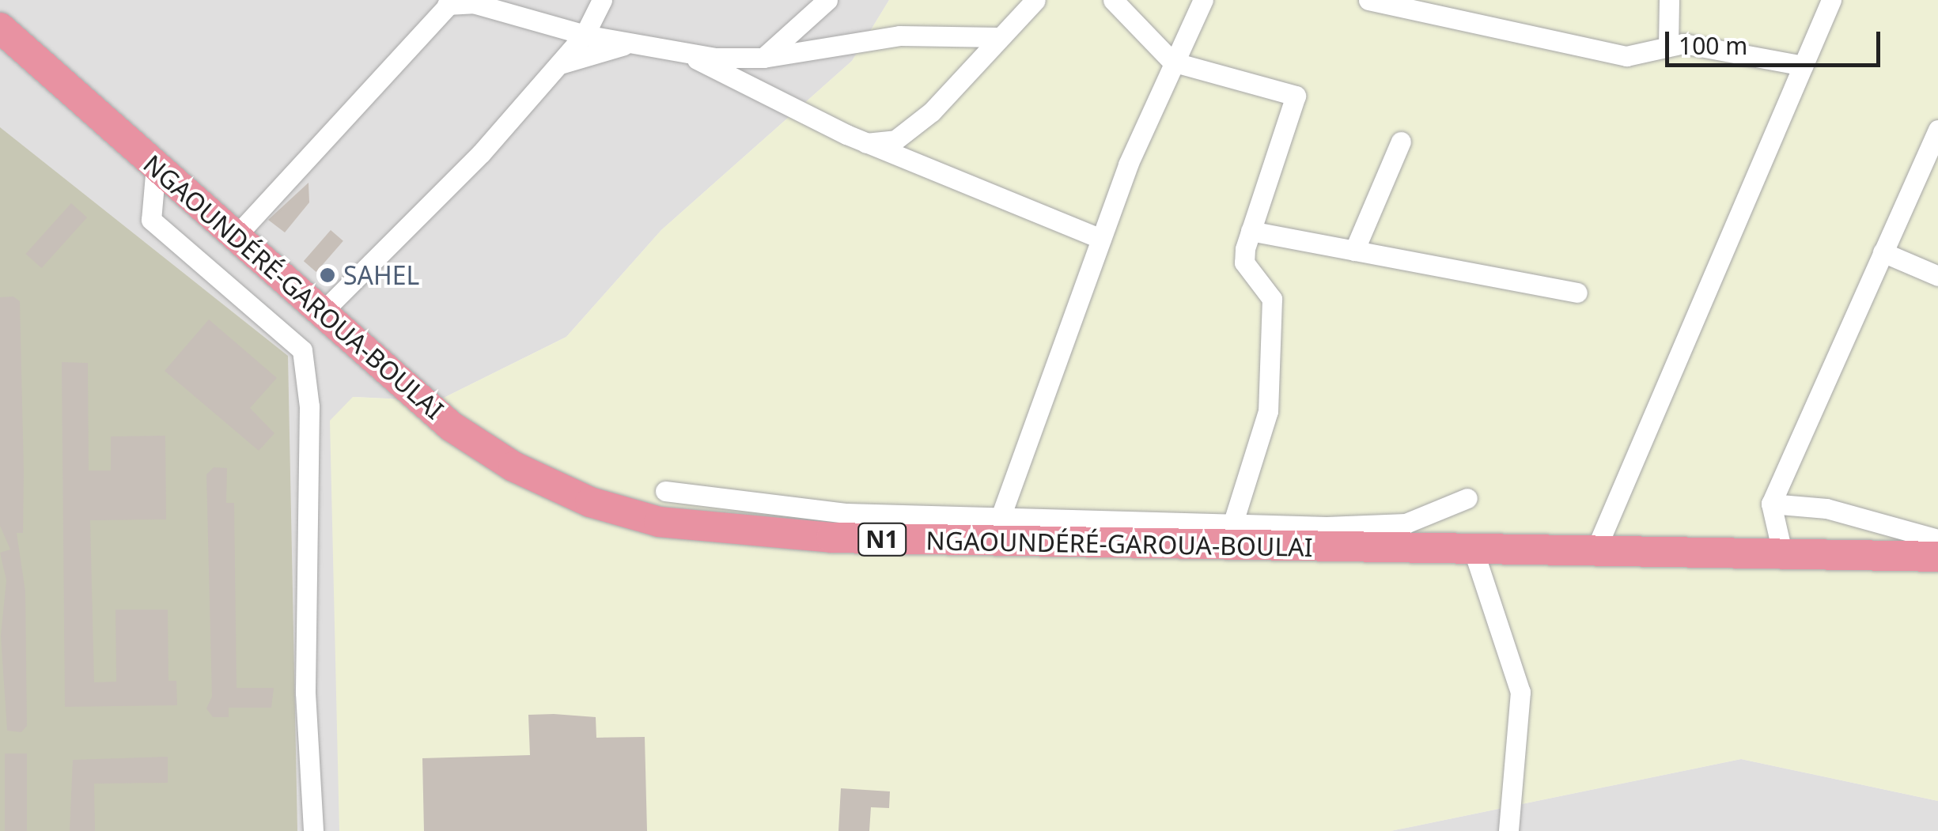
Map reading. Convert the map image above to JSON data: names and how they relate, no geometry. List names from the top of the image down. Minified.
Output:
{"streets":{"highway":["NGAOUNDÉRÉ-GAROUA-BOULAI","N1"]},"places":["SAHEL"],"scale_bar":"100 m"}
